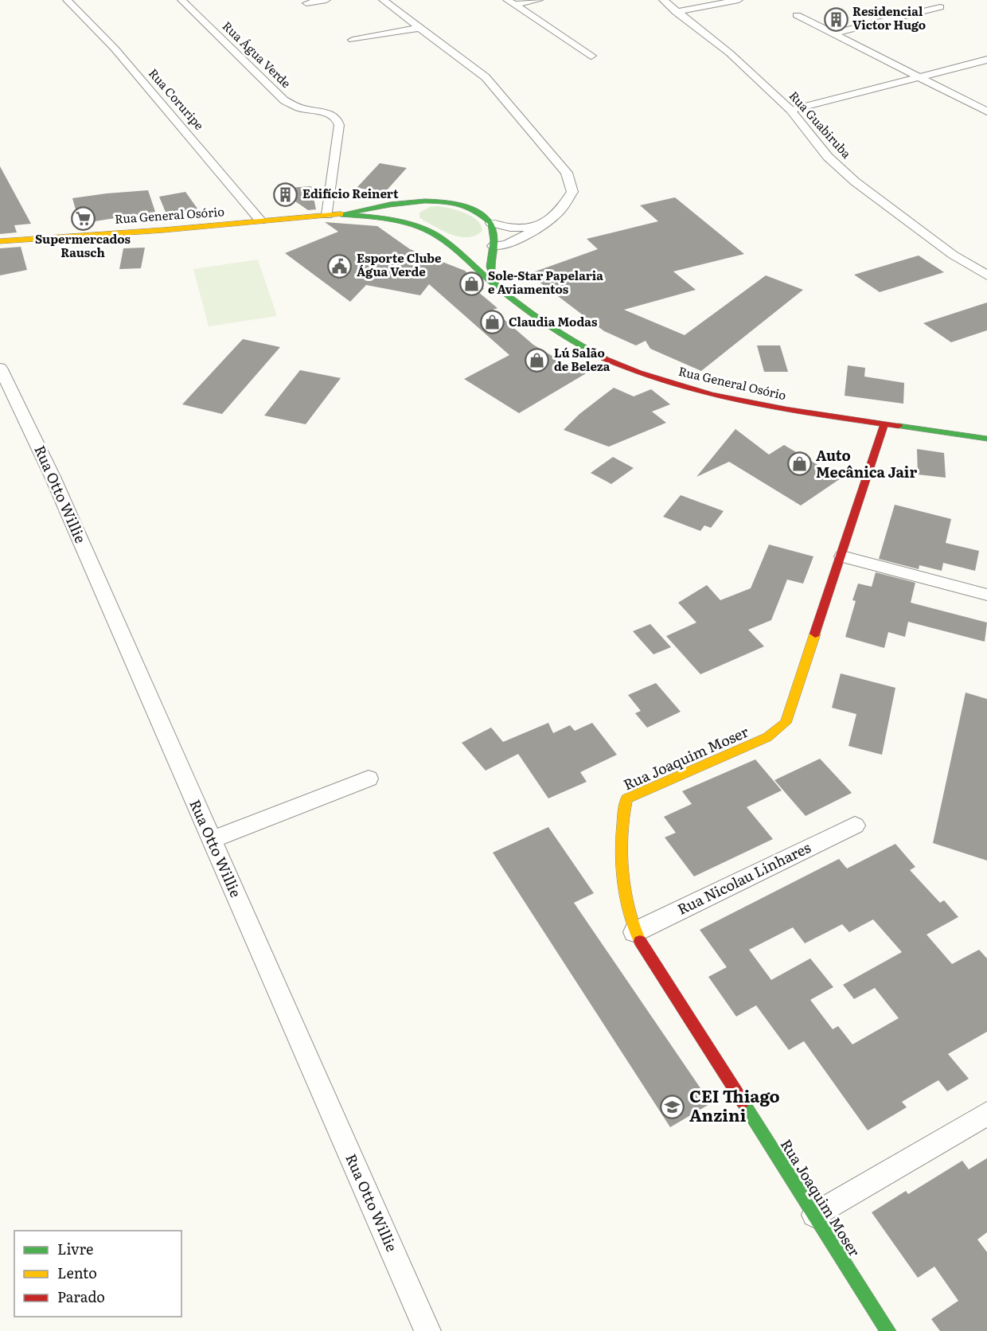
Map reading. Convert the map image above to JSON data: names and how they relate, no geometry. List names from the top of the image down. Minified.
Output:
{"streets":{"main road":["Rua General Osório","Rua Joaquim Moser"],"street":["Rua Água Verde","Rua Coruripe","Rua Guabiruba","Rua Otto Willie","Rua Nicolau Linhares"]},"crossings":[["Rua Água Verde","Rua General Osório"],["Rua Coruripe","Rua General Osório"],["Rua General Osório","Rua Joaquim Moser"],["Rua Joaquim Moser","Rua Nicolau Linhares"]],"places":{"building":["Residencial Victor Hugo","Edifício Reinert"],"supermarket":["Supermercados Rausch"],"public building":["Esporte Clube Água Verde"],"shop":["Sole-Star Papelaria e Aviamentos","Claudia Modas","Lú Salão de Beleza","Auto Mecânica Jair"],"school or university":["CEI Thiago Anzini"]},"legend":["Livre","Lento","Parado"]}
